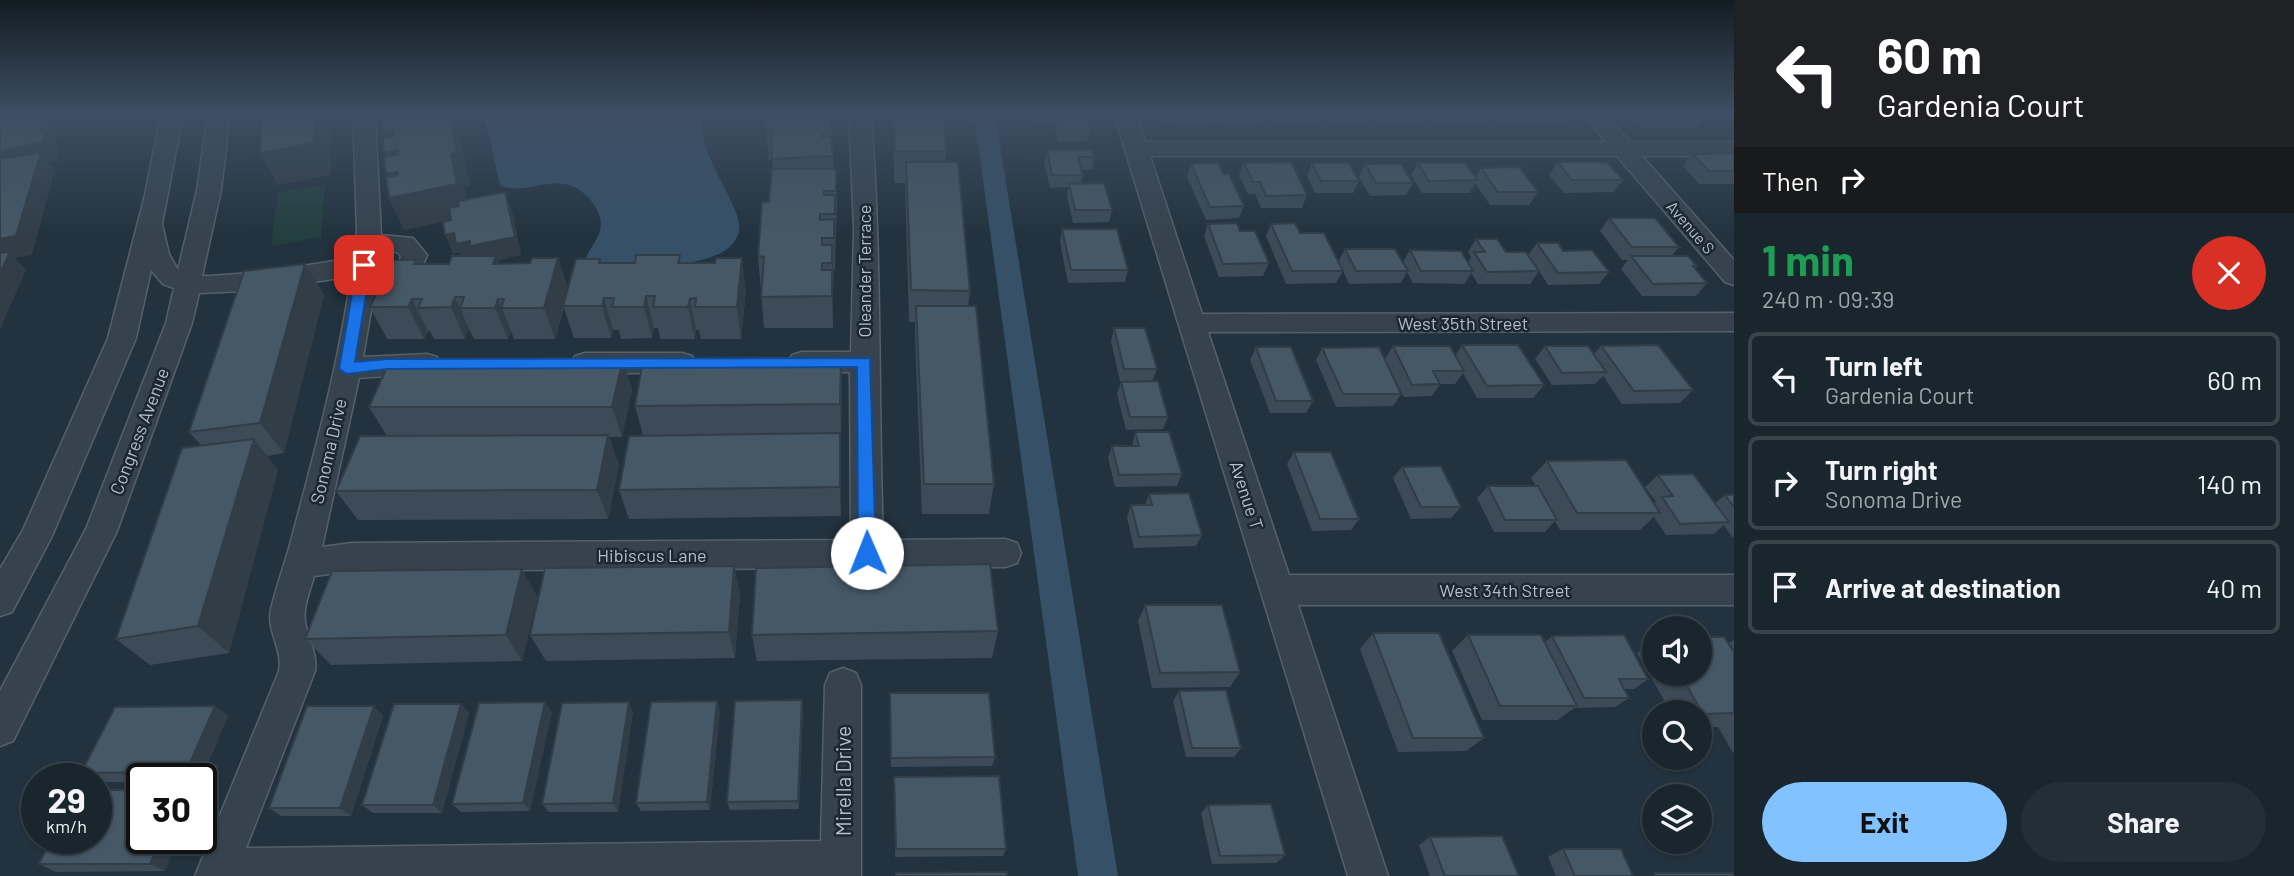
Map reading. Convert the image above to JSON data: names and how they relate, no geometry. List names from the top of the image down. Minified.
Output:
{"streets":{"street":["Avenue S","Oleander Terrace","West 35th Street","Congress Avenue","Sonoma Drive","Avenue T","Hibiscus Lane","West 34th Street","Mirella Drive"]},"crossings":[["Oleander Terrace","Hibiscus Lane"],["West 35th Street","Avenue T"],["Sonoma Drive","Hibiscus Lane"],["Avenue T","West 34th Street"]],"page":{"turn":["60 m","Gardenia Court"],"then":"Then","heading":["1 min","240 m · 09:39"],"list":[{"name":"Turn left","note":"Gardenia Court","value":"60 m"},{"name":"Turn right","note":"Sonoma Drive","value":"140 m"},{"name":"Arrive at destination","value":"40 m"}],"speed":"29 km/h","limit":"30","buttons":["Exit","Share"]}}
